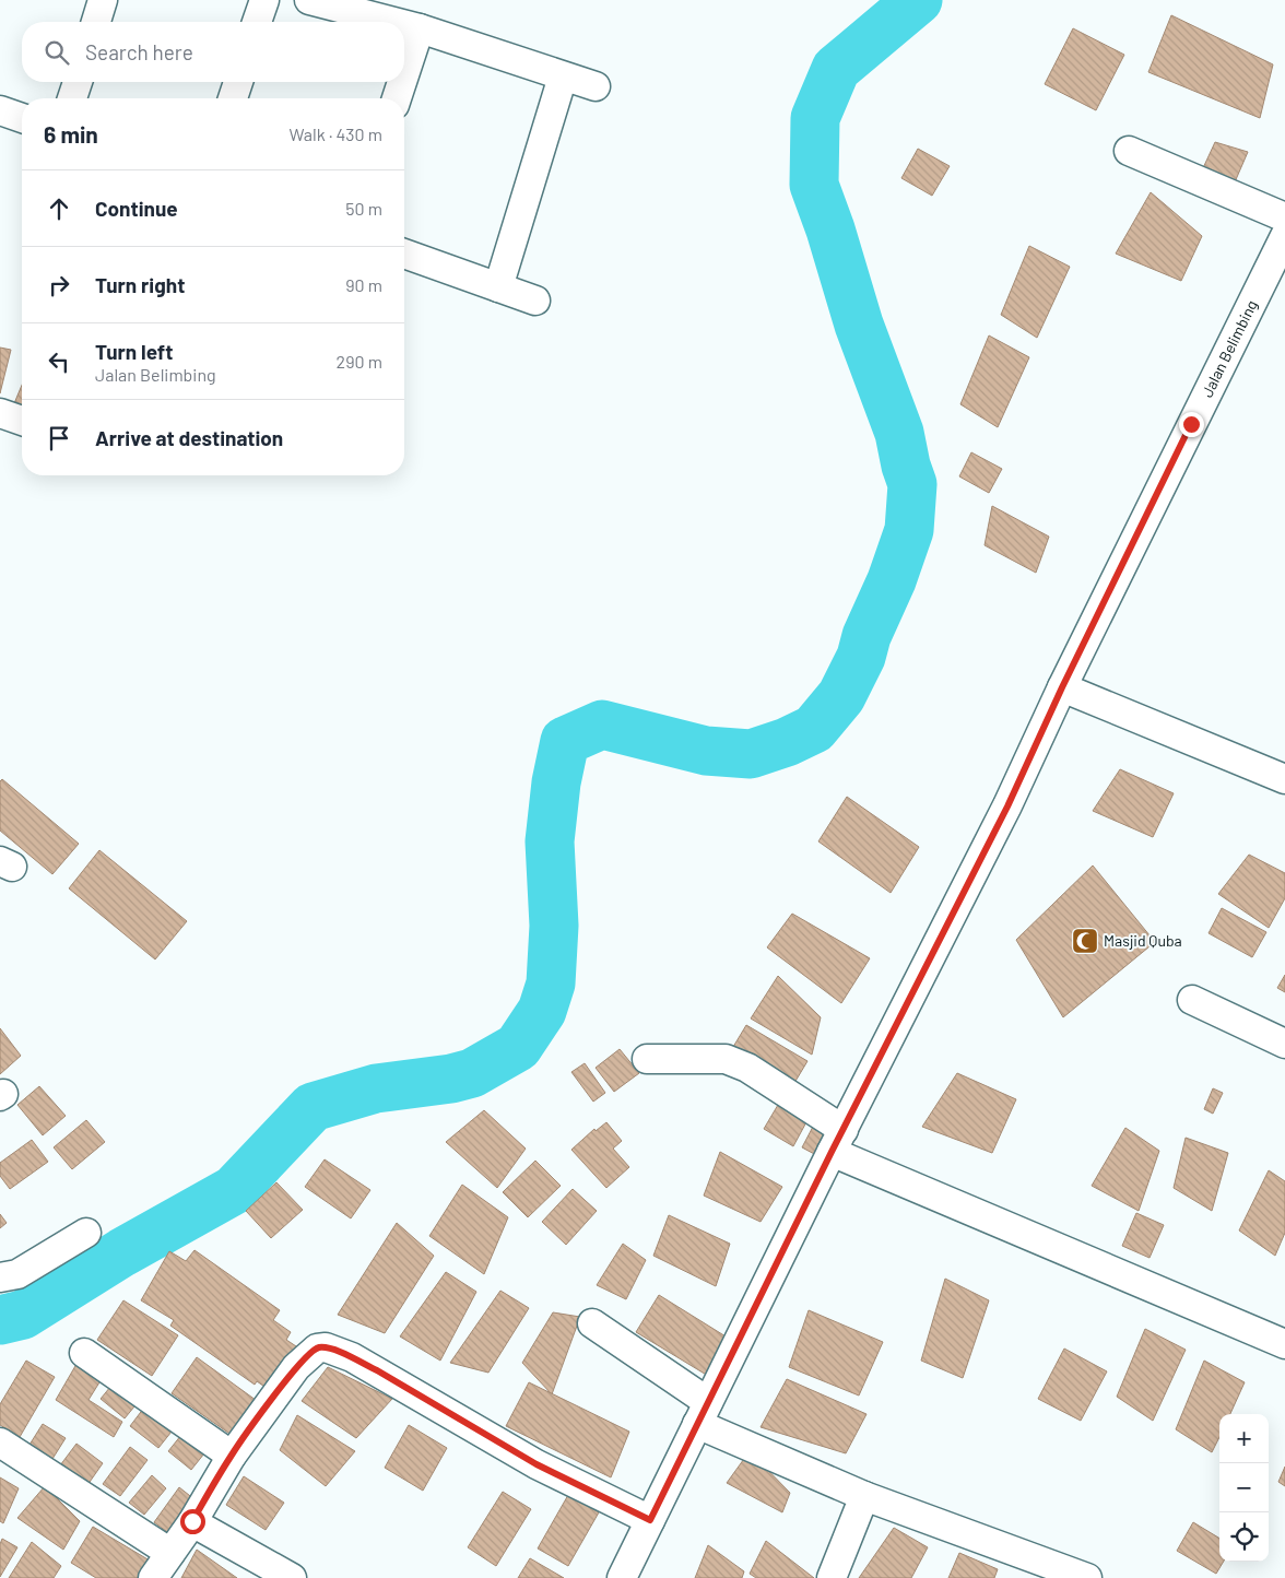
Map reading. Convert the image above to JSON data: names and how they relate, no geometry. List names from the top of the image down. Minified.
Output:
{"streets":{"street":["Jalan Belimbing"]},"places":{"mosque":["Masjid Quba"]},"page":{"search":"Search here","heading":["6 min","Walk · 430 m"],"list":[["Continue","50 m"],["Turn right","90 m"],["Turn left","Jalan Belimbing","290 m"],"Arrive at destination"],"map_buttons":["+","−"]}}
